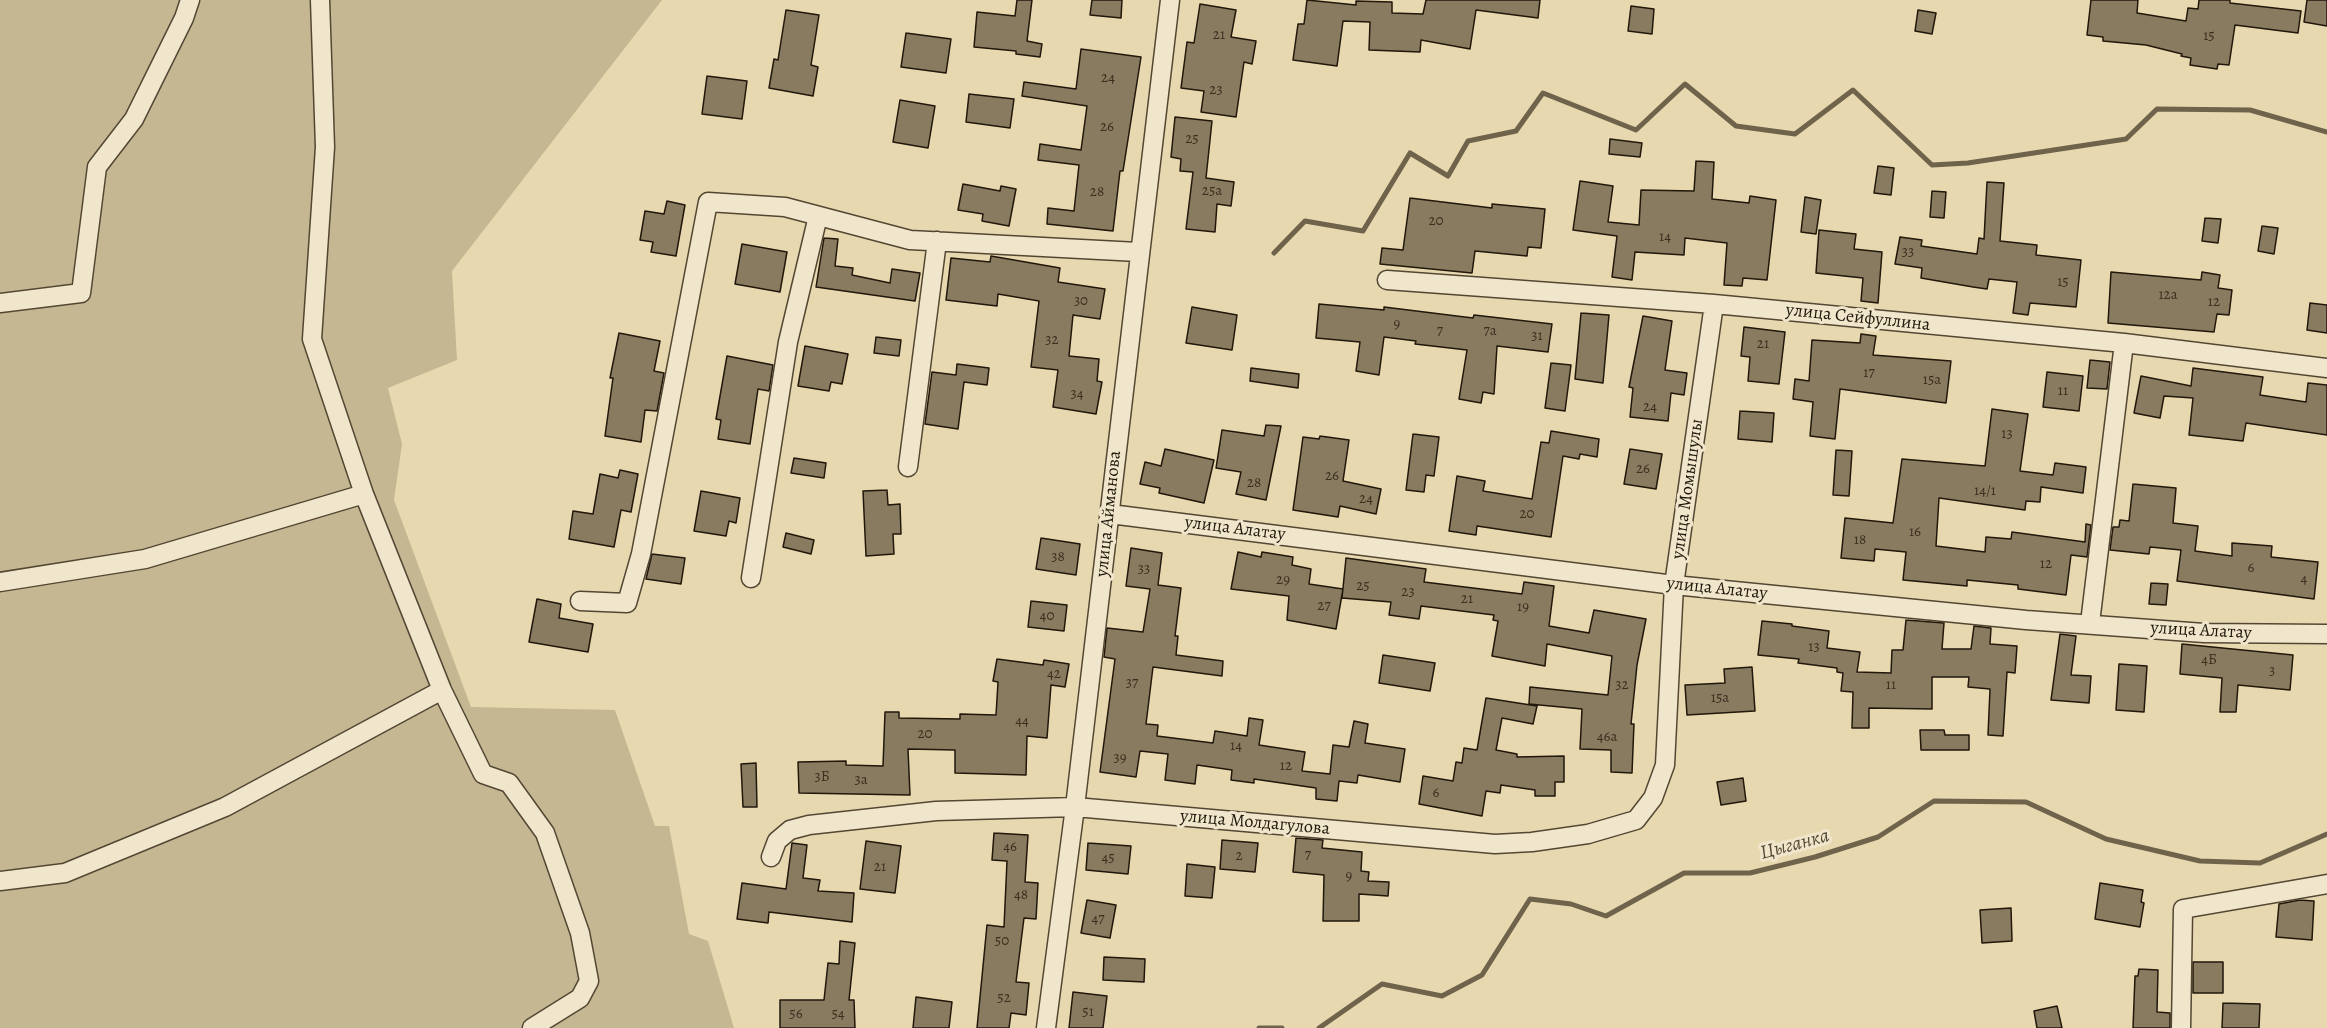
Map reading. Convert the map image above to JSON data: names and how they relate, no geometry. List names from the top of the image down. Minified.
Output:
{"streets":{"street":["улица Сейфуллина","улица Момышулы","улица Айманова","улица Алатау","улица Молдагулова"]},"crossings":[["улица Сейфуллина","улица Момышулы"],["улица Момышулы","улица Алатау"],["улица Момышулы","улица Молдагулова"],["улица Айманова","улица Алатау"],["улица Айманова","улица Молдагулова"]],"water":["Цыганка"],"house_numbers":["21","15","24","23","26","25","25а","28","20","14","33","15","12а","30","12","9","7","7а","31","32","21","17","15а","11","34","24","13","26","26","28","14/1","24","20","16","18","38","12","6","33","4","29","25","23","21","27","19","40","13","4Б","3","42","37","32","11","15а","44","20","46а","14","39","12","3Б","3а","6","46","7","2","45","21","9","48","47","50","52","51","56","54"]}
